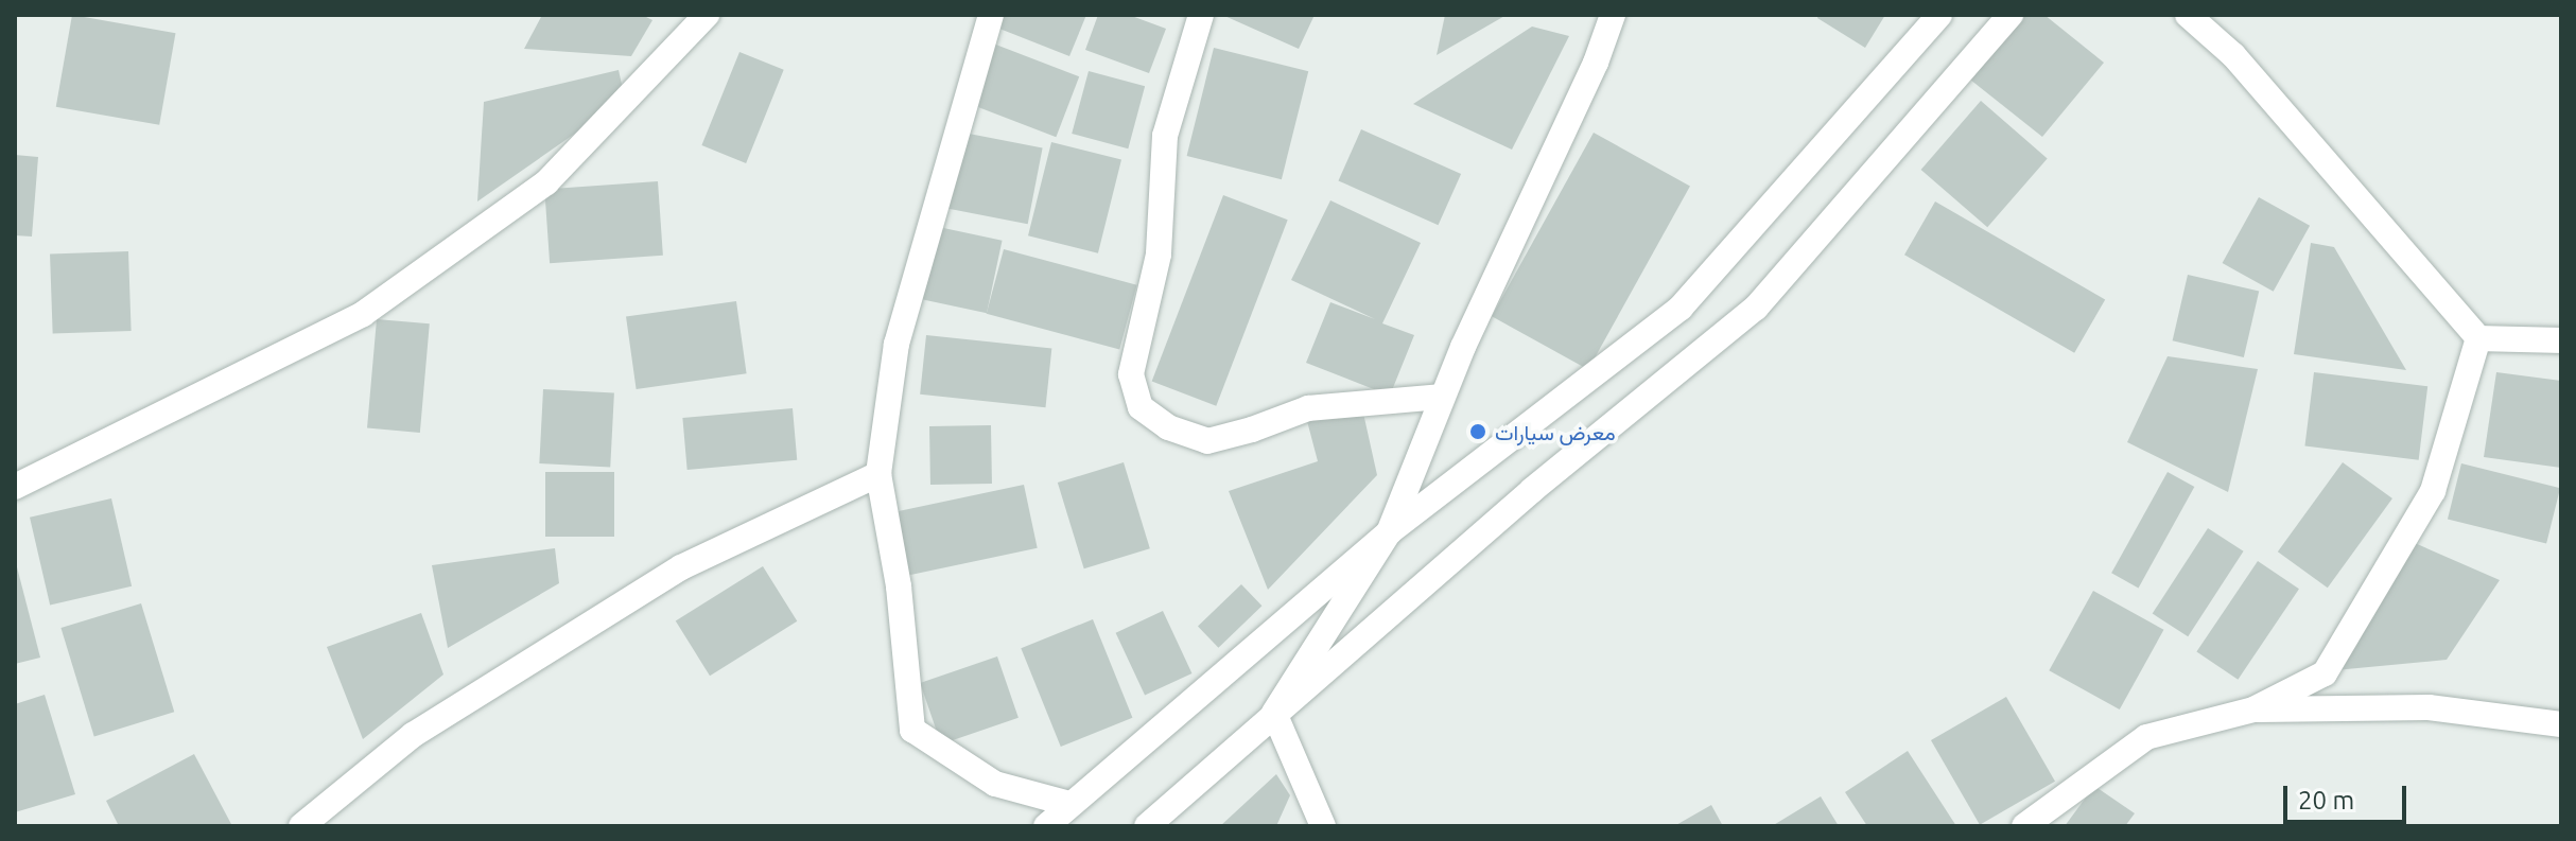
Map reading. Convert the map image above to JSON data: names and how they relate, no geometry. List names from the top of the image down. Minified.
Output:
{"places":["معرض سيارات"],"scale_bar":"20 m"}
